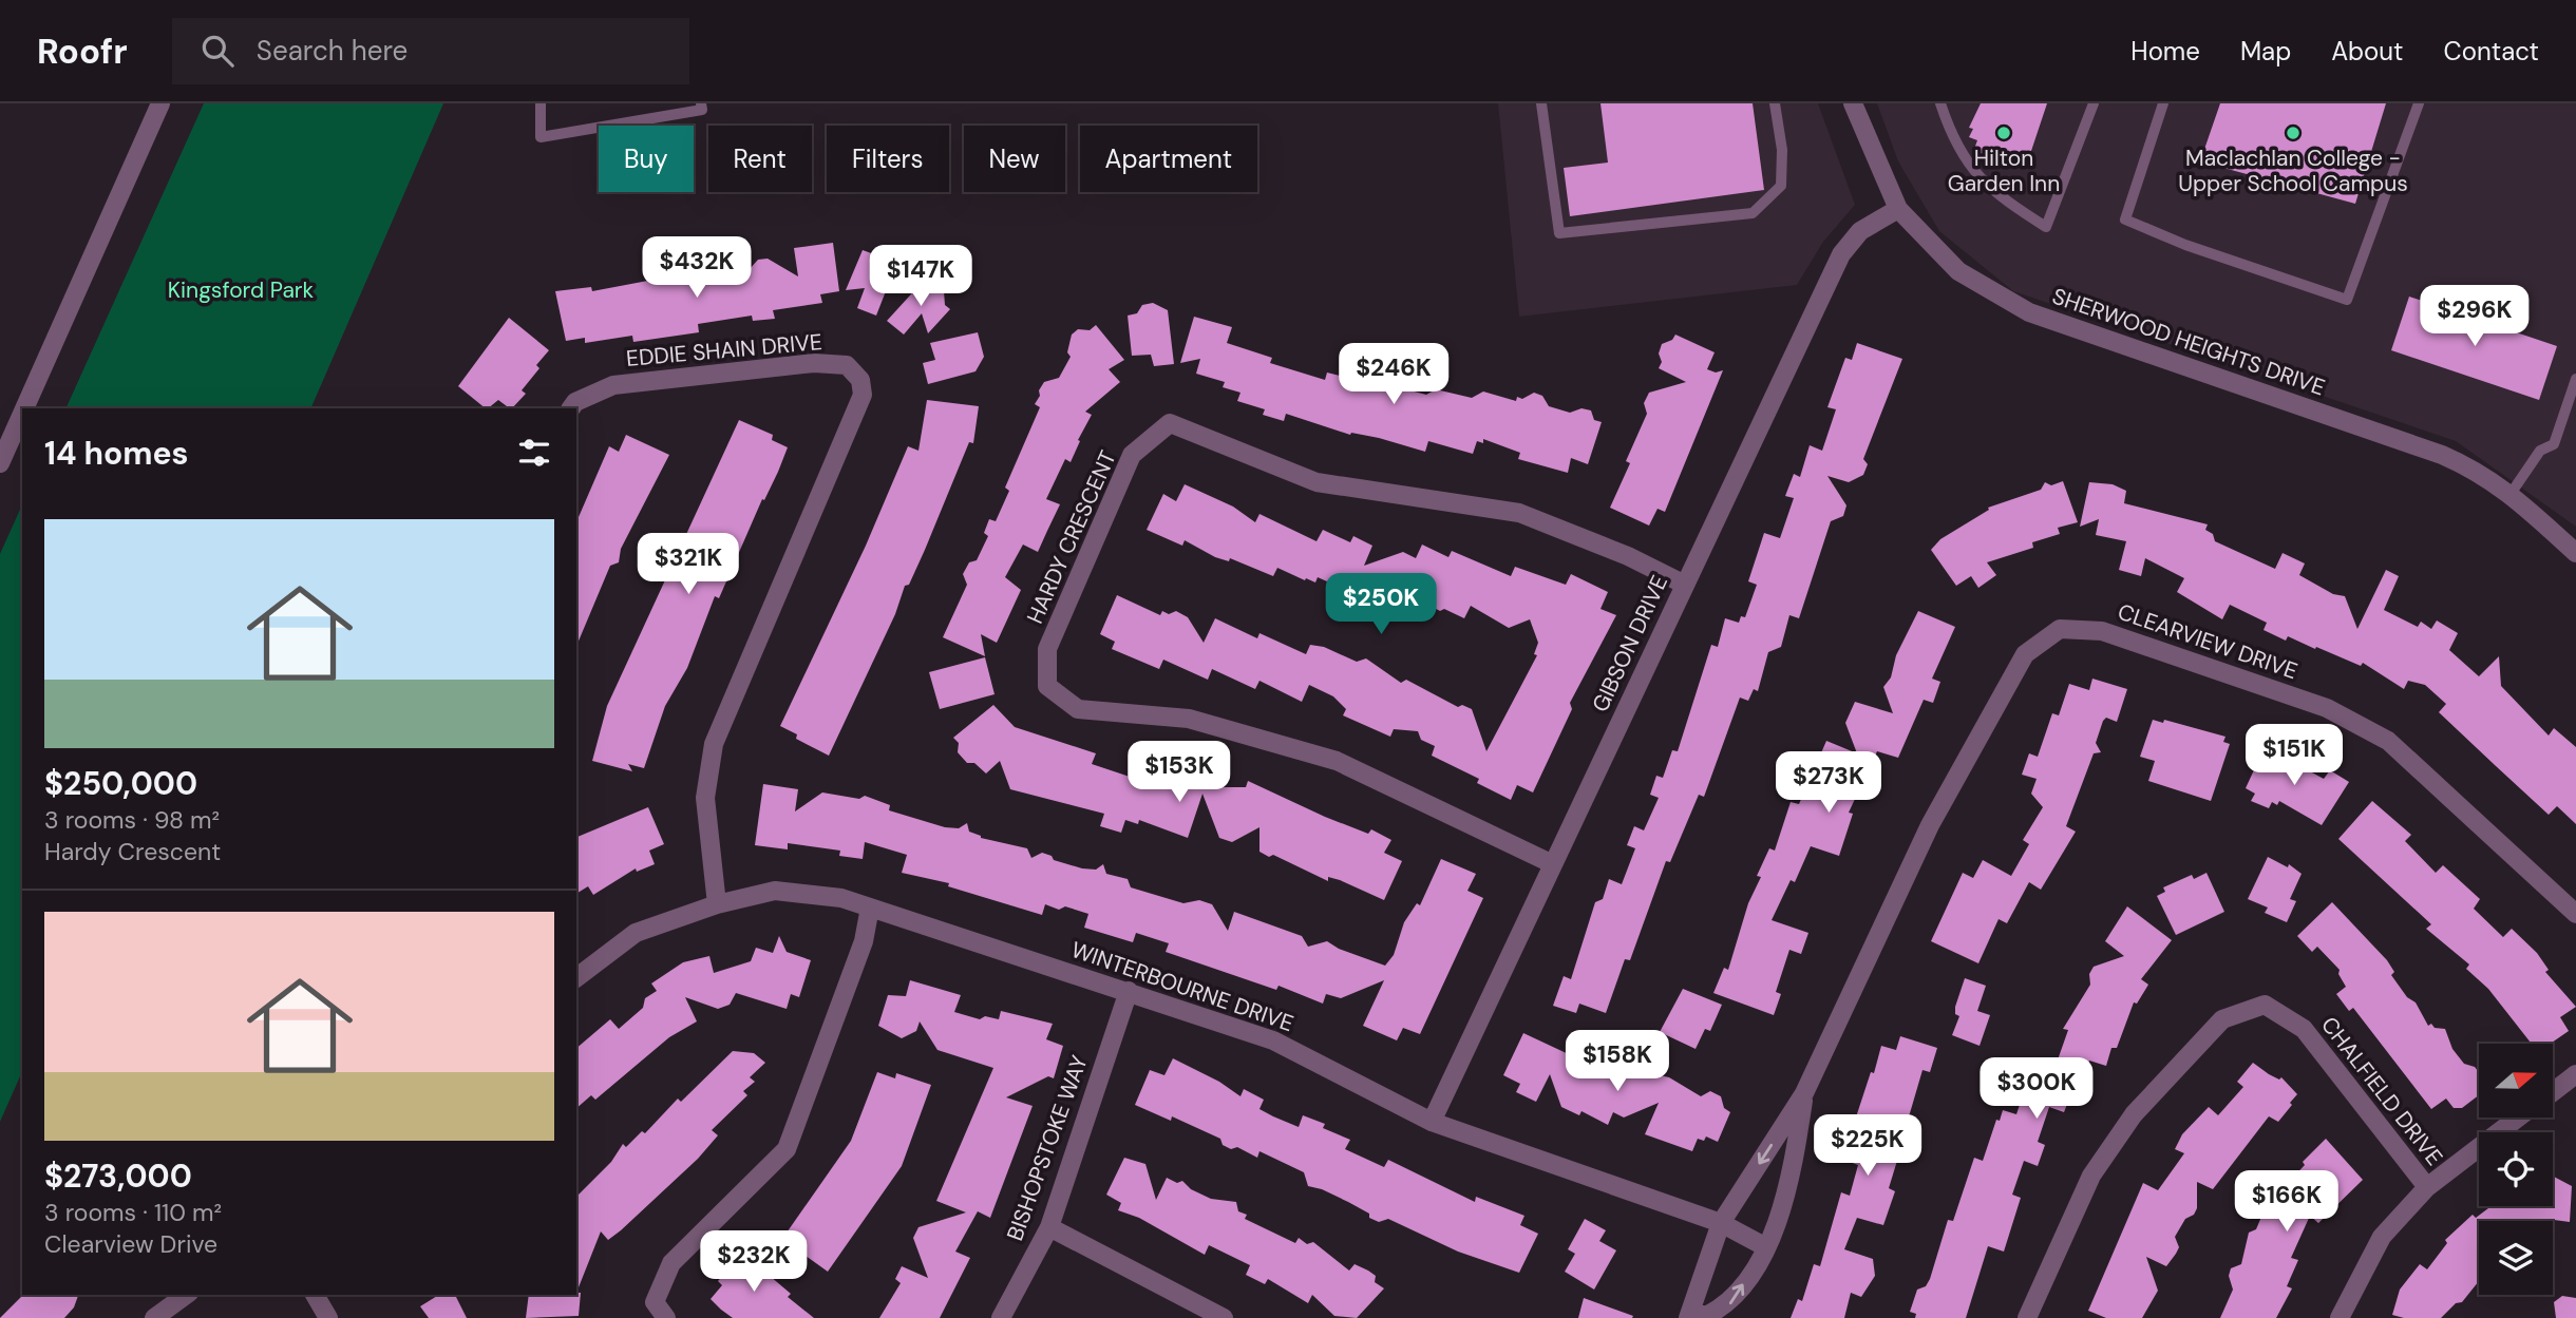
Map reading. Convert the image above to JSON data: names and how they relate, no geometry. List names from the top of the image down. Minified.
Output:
{"streets":{"street":["SHERWOOD HEIGHTS DRIVE","EDDIE SHAIN DRIVE","HARDY CRESCENT","CLEARVIEW DRIVE","GIBSON DRIVE","WINTERBOURNE DRIVE","CHALFIELD DRIVE","BISHOPSTOKE WAY"]},"crossings":[["SHERWOOD HEIGHTS DRIVE","GIBSON DRIVE"],["EDDIE SHAIN DRIVE","WINTERBOURNE DRIVE"],["HARDY CRESCENT","GIBSON DRIVE"],["CLEARVIEW DRIVE","WINTERBOURNE DRIVE"],["GIBSON DRIVE","WINTERBOURNE DRIVE"],["WINTERBOURNE DRIVE","BISHOPSTOKE WAY"]],"parks":["Kingsford Park"],"places":["Hilton Garden Inn","Maclachlan College - Upper School Campus"],"north":"right","page":{"header":"Roofr","search":"Search here","nav":["Home","Map","About","Contact"],"chip":["Buy","Rent","Filters","New","Apartment"],"price":["$432K","$147K","$296K","$246K","$321K","$250K","$151K","$153K","$273K","$158K","$300K","$225K","$166K","$232K"],"heading":"14 homes","list":[{"name":"$250,000","note":"3 rooms · 98 m² · Hardy Crescent"},{"name":"$273,000","note":"3 rooms · 110 m² · Clearview Drive"}]}}
